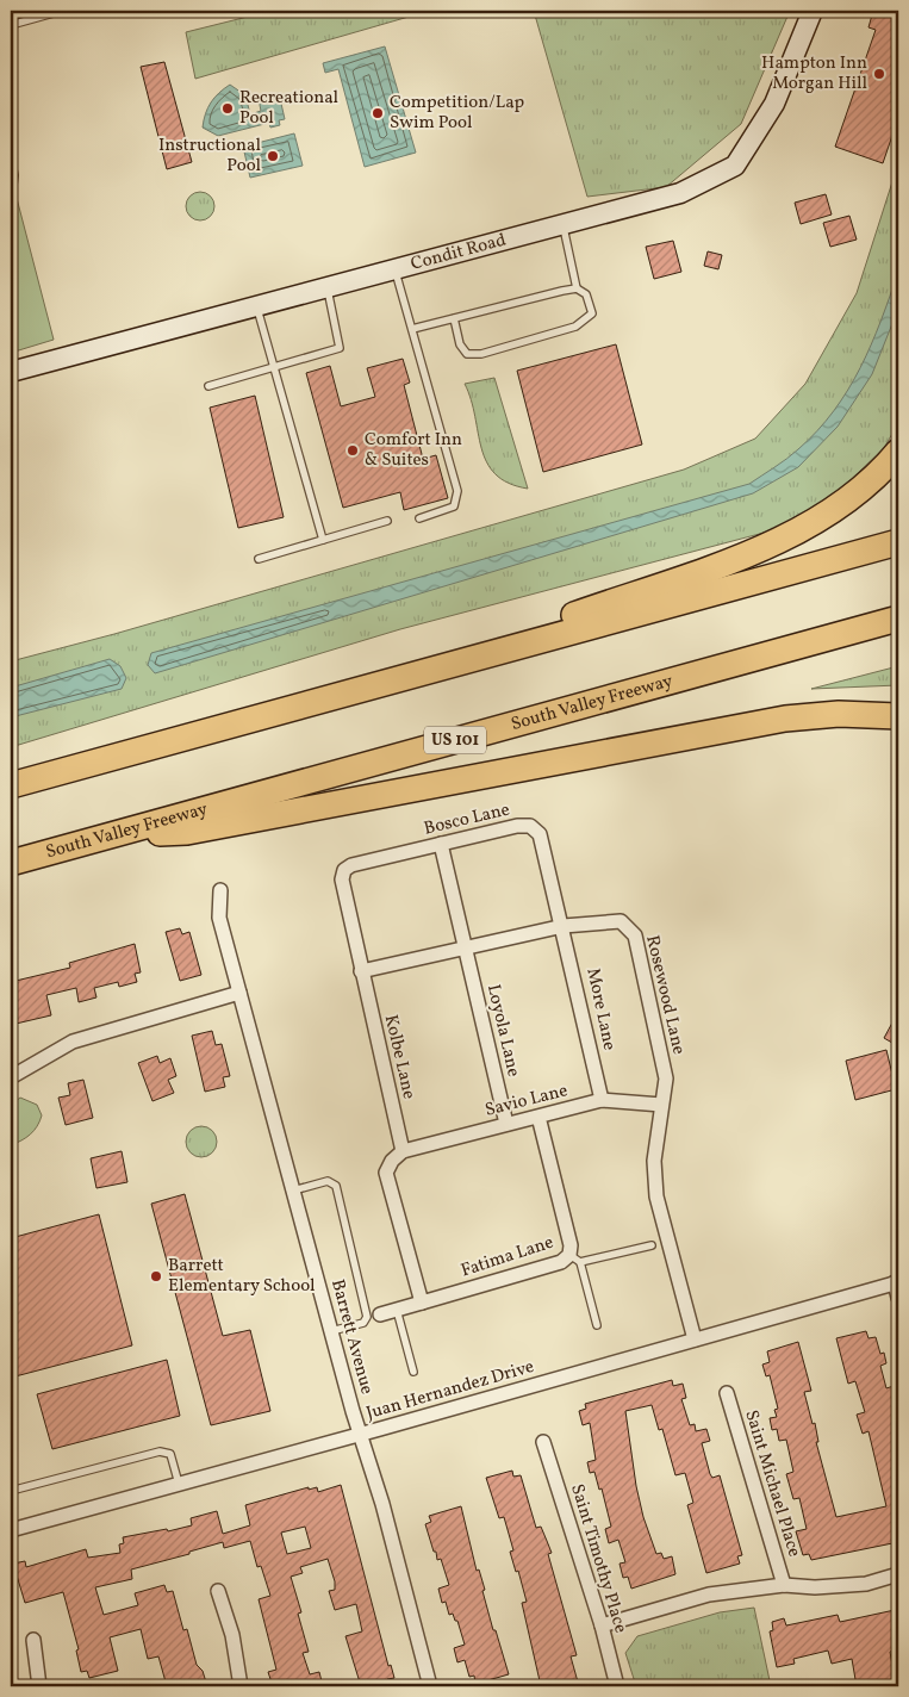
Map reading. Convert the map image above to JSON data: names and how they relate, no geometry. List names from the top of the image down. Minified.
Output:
{"streets":{"highway":["South Valley Freeway","US 101"],"street":["Condit Road","Bosco Lane","Rosewood Lane","More Lane","Loyola Lane","Kolbe Lane","Savio Lane","Fatima Lane","Barrett Avenue","Juan Hernandez Drive","Saint Michael Place","Saint Timothy Place"]},"crossings":[["Bosco Lane","Rosewood Lane"],["Bosco Lane","More Lane"],["Bosco Lane","Loyola Lane"],["Bosco Lane","Kolbe Lane"],["Rosewood Lane","More Lane"],["Rosewood Lane","Loyola Lane"],["Rosewood Lane","Kolbe Lane"],["Rosewood Lane","Savio Lane"],["Rosewood Lane","Juan Hernandez Drive"],["More Lane","Savio Lane"],["Loyola Lane","Savio Lane"],["Kolbe Lane","Savio Lane"],["Savio Lane","Fatima Lane"],["Barrett Avenue","Juan Hernandez Drive"]],"places":["Hampton Inn Morgan Hill","Recreational Pool","Competition/Lap Swim Pool","Instructional Pool","Comfort Inn & Suites","Barrett Elementary School"]}
